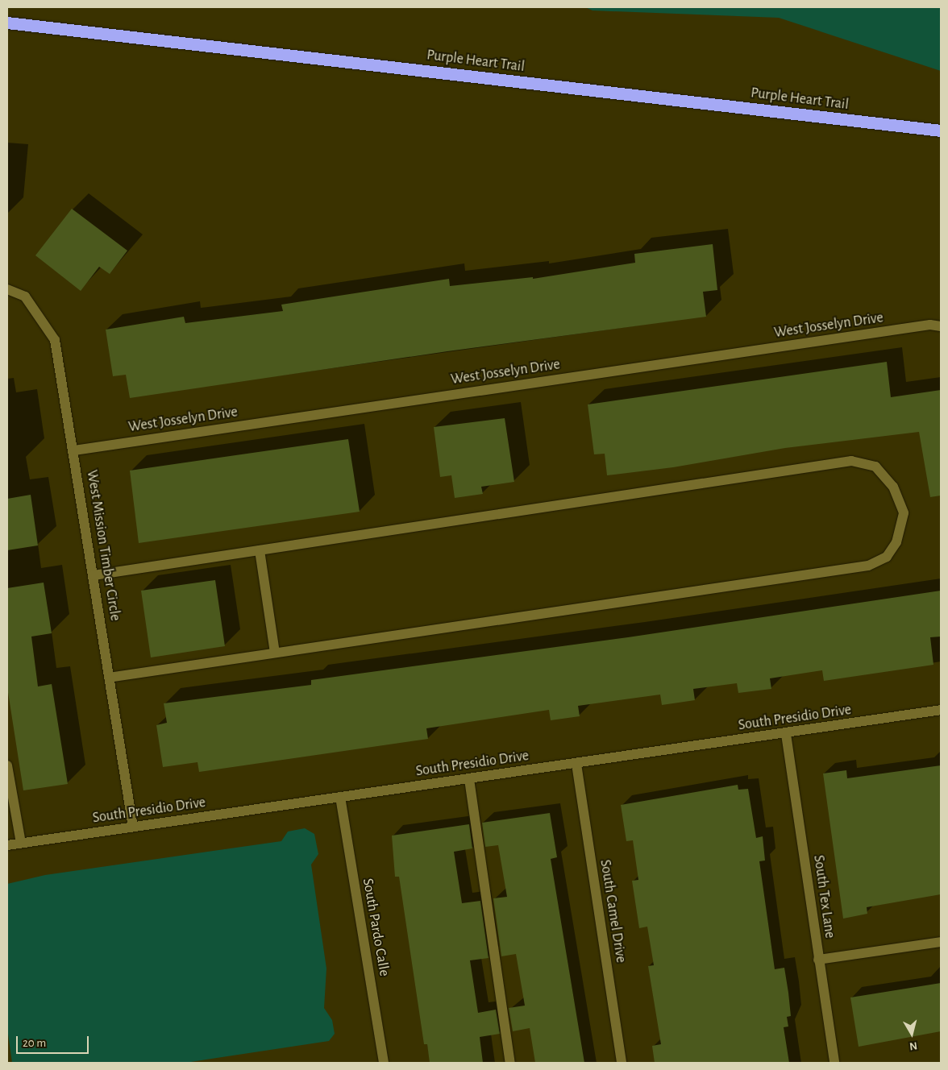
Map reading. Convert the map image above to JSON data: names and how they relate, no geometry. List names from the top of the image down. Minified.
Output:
{"streets":{"highway":["Purple Heart Trail"],"street":["West Josselyn Drive","West Mission Timber Circle","South Presidio Drive","South Tex Lane","South Camel Drive","South Pardo Calle"]},"crossings":[["West Josselyn Drive","West Mission Timber Circle"],["West Mission Timber Circle","South Presidio Drive"],["South Presidio Drive","South Tex Lane"],["South Presidio Drive","South Camel Drive"],["South Presidio Drive","South Pardo Calle"]],"scale_bar":"20 m","north":"bottom"}
